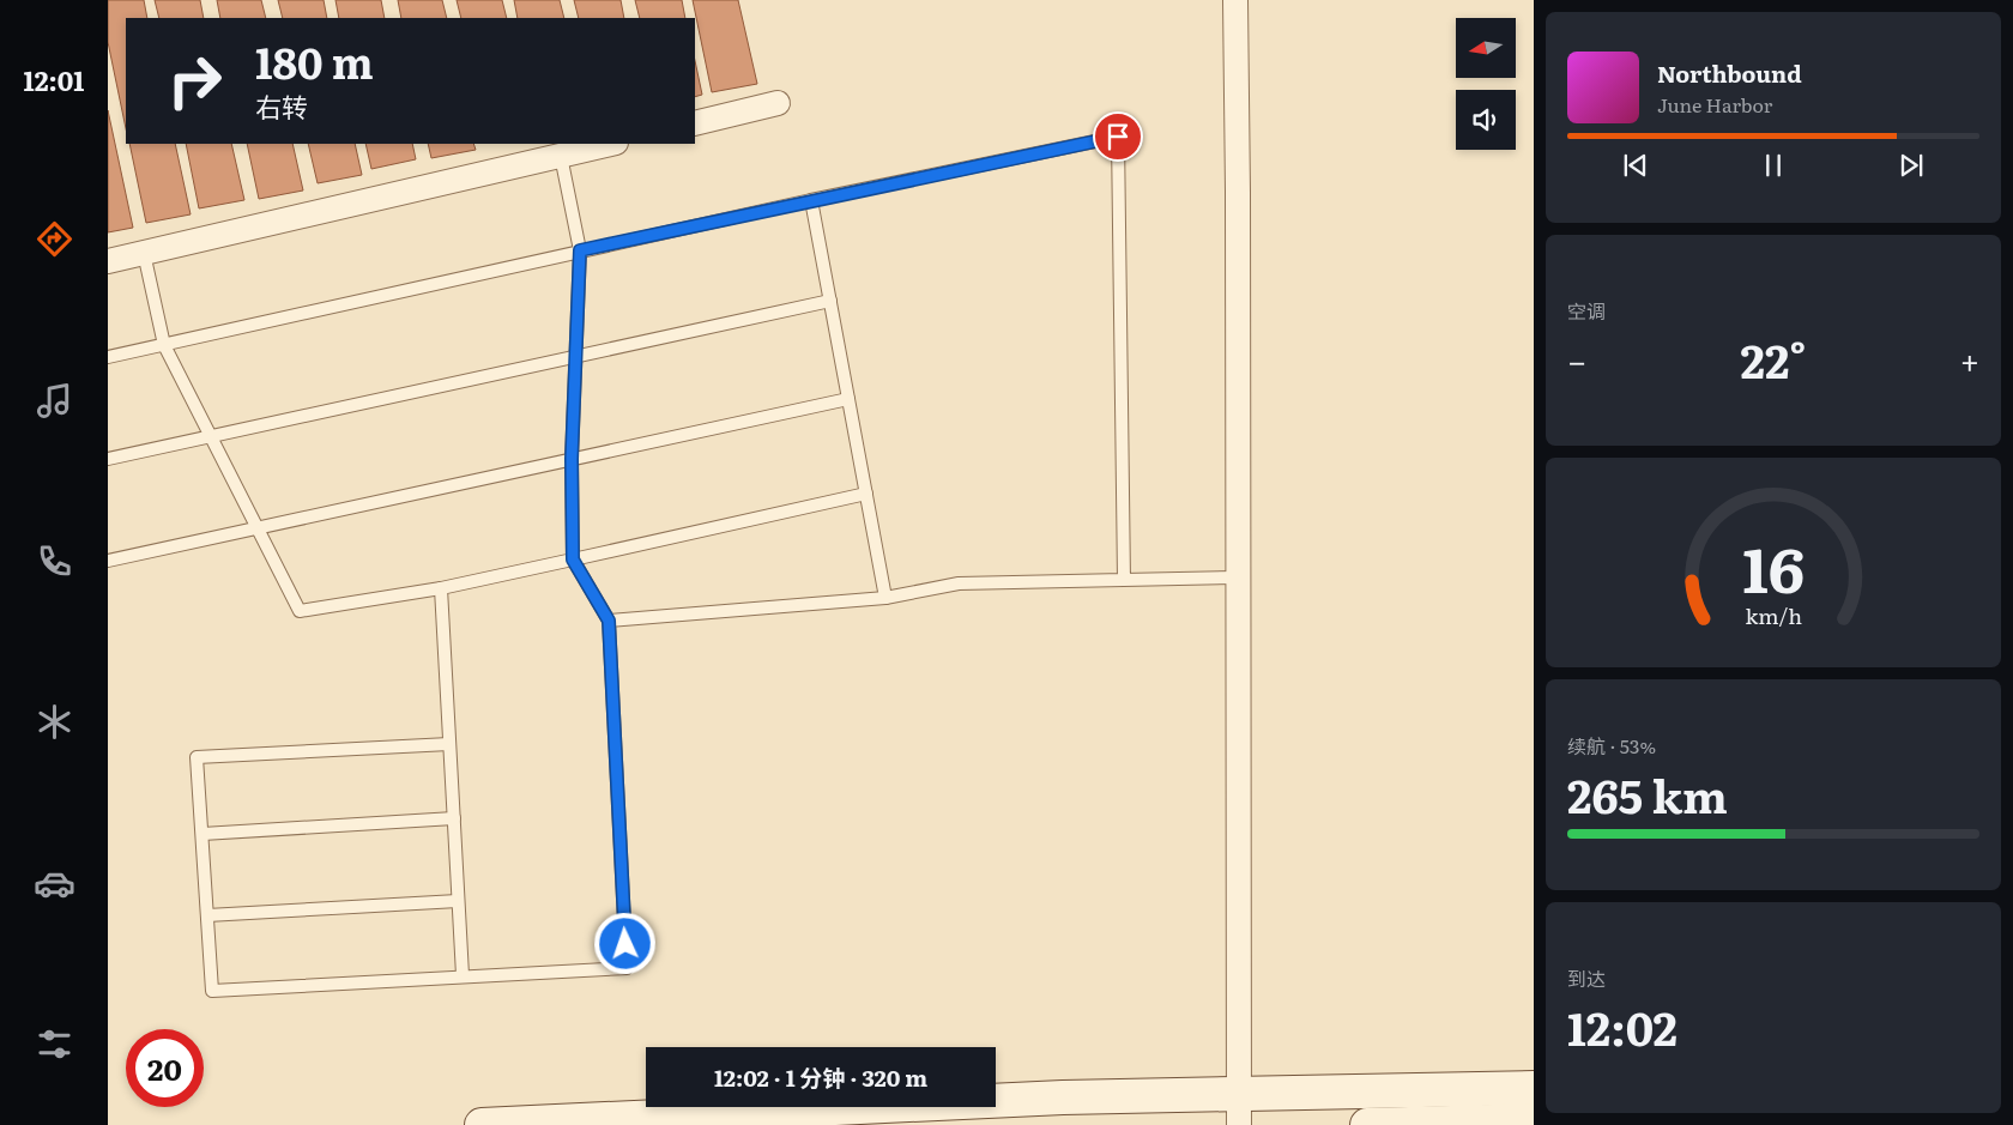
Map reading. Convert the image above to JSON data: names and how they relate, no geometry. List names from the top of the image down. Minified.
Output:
{"north":"left","page":{"tabs":"12:01","turn":["180 m","右转"],"song":["Northbound","June Harbor"],"tile":["空调",["续航 · 53%","265 km"],["到达","12:02"]],"heat":["−","22°","+"],"limit":"20","trip":"12:02 · 1 分钟 · 320 m","gauge":["16","km/h"]}}
